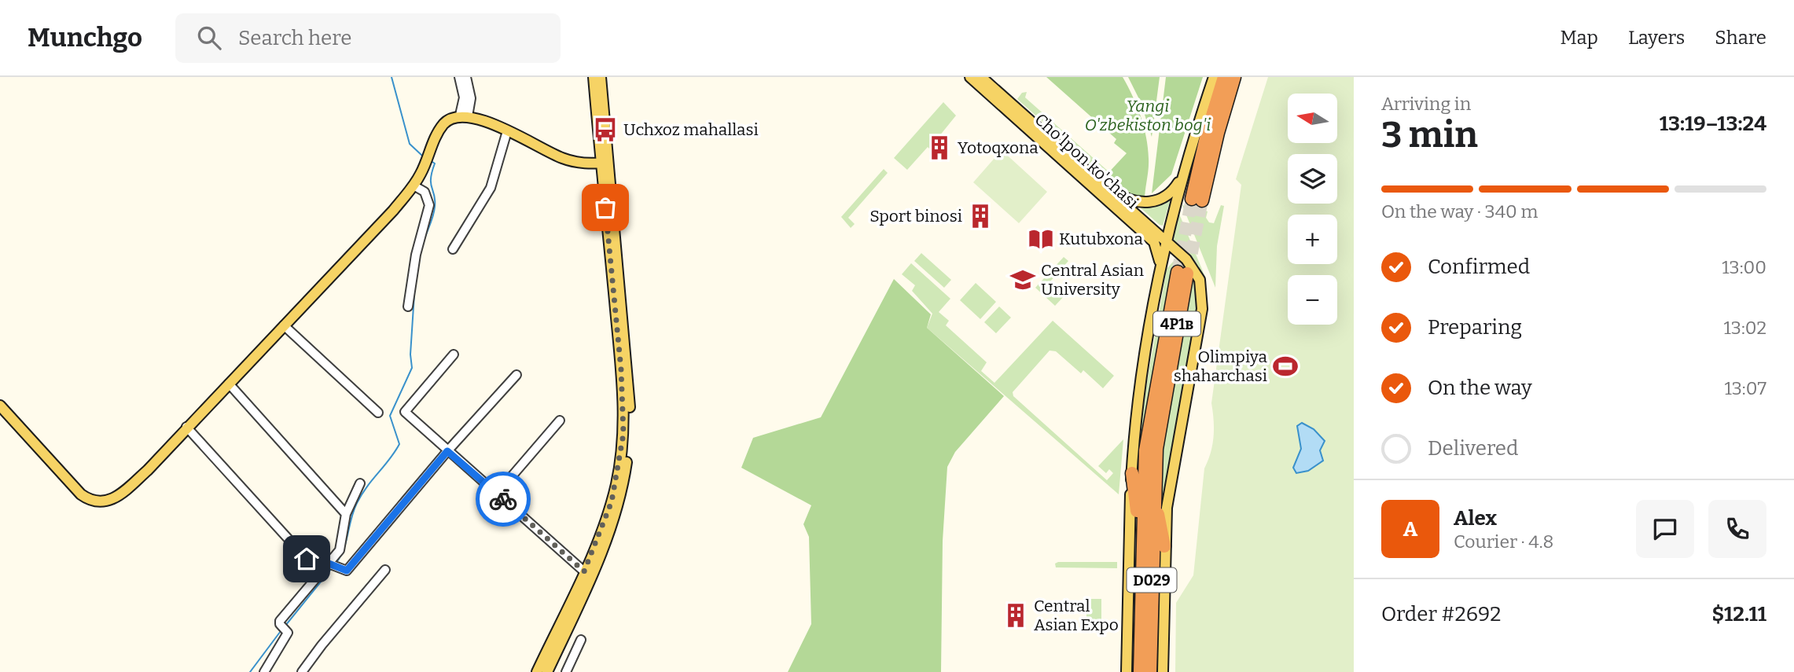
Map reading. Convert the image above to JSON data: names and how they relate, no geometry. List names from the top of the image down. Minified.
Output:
{"streets":{"highway":["4Р1в","D029"],"main road":["Cho'lpon ko'chasi"]},"crossings":[["4Р1в","D029"]],"parks":["Yangi O'zbekiston bog'i"],"places":{"bus stop":["Uchxoz mahallasi"],"building":["Yotoqxona","Sport binosi","Central Asian Expo"],"library":["Kutubxona"],"school or university":["Central Asian University"],"sports":["Olimpiya shaharchasi"]},"north":"left","page":{"header":"Munchgo","search":"Search here","nav":["Map","Layers","Share"],"heading":["3 min","Arriving in","13:19–13:24"],"panel":["Alex","Courier · 4.8","Order #2692","$12.11"],"map_buttons":["+","−"],"bar":"On the way · 340 m","list":[["Confirmed","13:00"],["Preparing","13:02"],["On the way","13:07"],"Delivered"],"round":"A"}}
